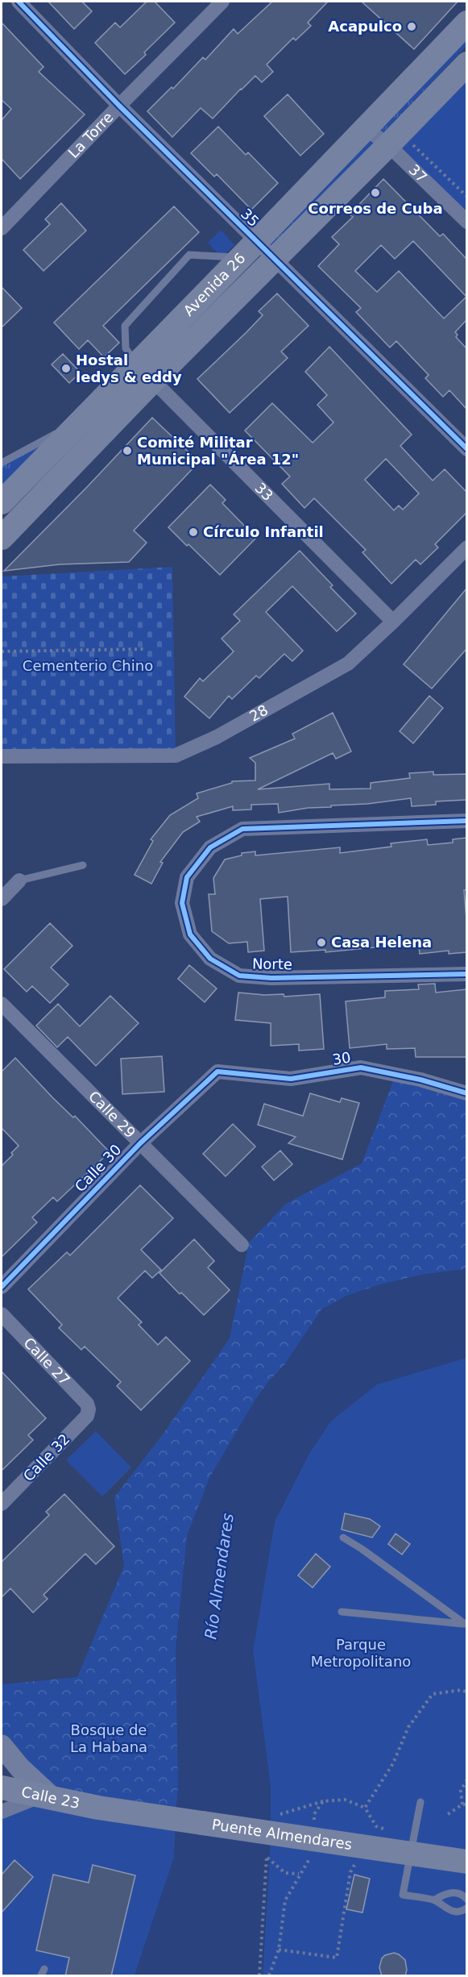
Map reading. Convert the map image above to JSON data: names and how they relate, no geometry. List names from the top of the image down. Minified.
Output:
{"streets":{"main road":["Avenida 26","Calle 23","Puente Almendares"],"street":["La Torre","37","35","33","28","Norte","30","Calle 29","Calle 30","Calle 27","Calle 32"]},"crossings":[["La Torre","35"],["37","Avenida 26"],["35","Avenida 26"],["Avenida 26","33"],["33","28"],["30","Calle 30"],["Calle 29","Calle 30"],["Calle 27","Calle 32"],["Calle 23","Puente Almendares"]],"water":["Río Almendares"],"parks":["Cementerio Chino","Parque Metropolitano","Bosque de La Habana"],"places":["Acapulco","Correos de Cuba","Hostal ledys & eddy","Comité Militar Municipal \"Área 12\"","Círculo Infantil","Casa Helena"]}
